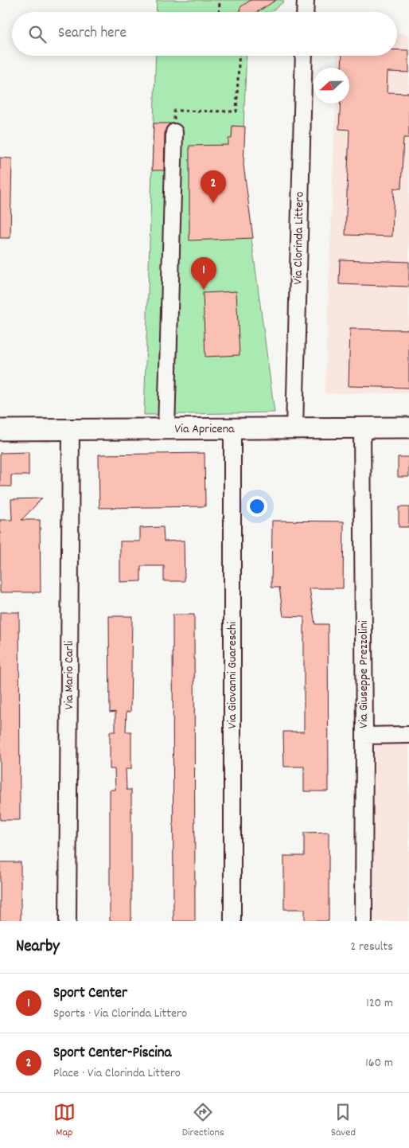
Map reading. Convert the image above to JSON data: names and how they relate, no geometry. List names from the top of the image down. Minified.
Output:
{"streets":{"main road":["Via Apricena"],"street":["Via Clorinda Littero","Via Giuseppe Prezzolini","Via Mario Carli","Via Giovanni Guareschi"]},"crossings":[["Via Clorinda Littero","Via Apricena"],["Via Apricena","Via Giuseppe Prezzolini"],["Via Apricena","Via Mario Carli"],["Via Apricena","Via Giovanni Guareschi"]],"north":"left","page":{"search":"Search here","pins":["2","1"],"heading":["Nearby","2 results"],"list":[{"mark":"1","name":"Sport Center","note":"Sports · Via Clorinda Littero","value":"120 m"},{"mark":"2","name":"Sport Center-Piscina","note":"Place · Via Clorinda Littero","value":"160 m"}],"nav":["Map","Directions","Saved"]}}
